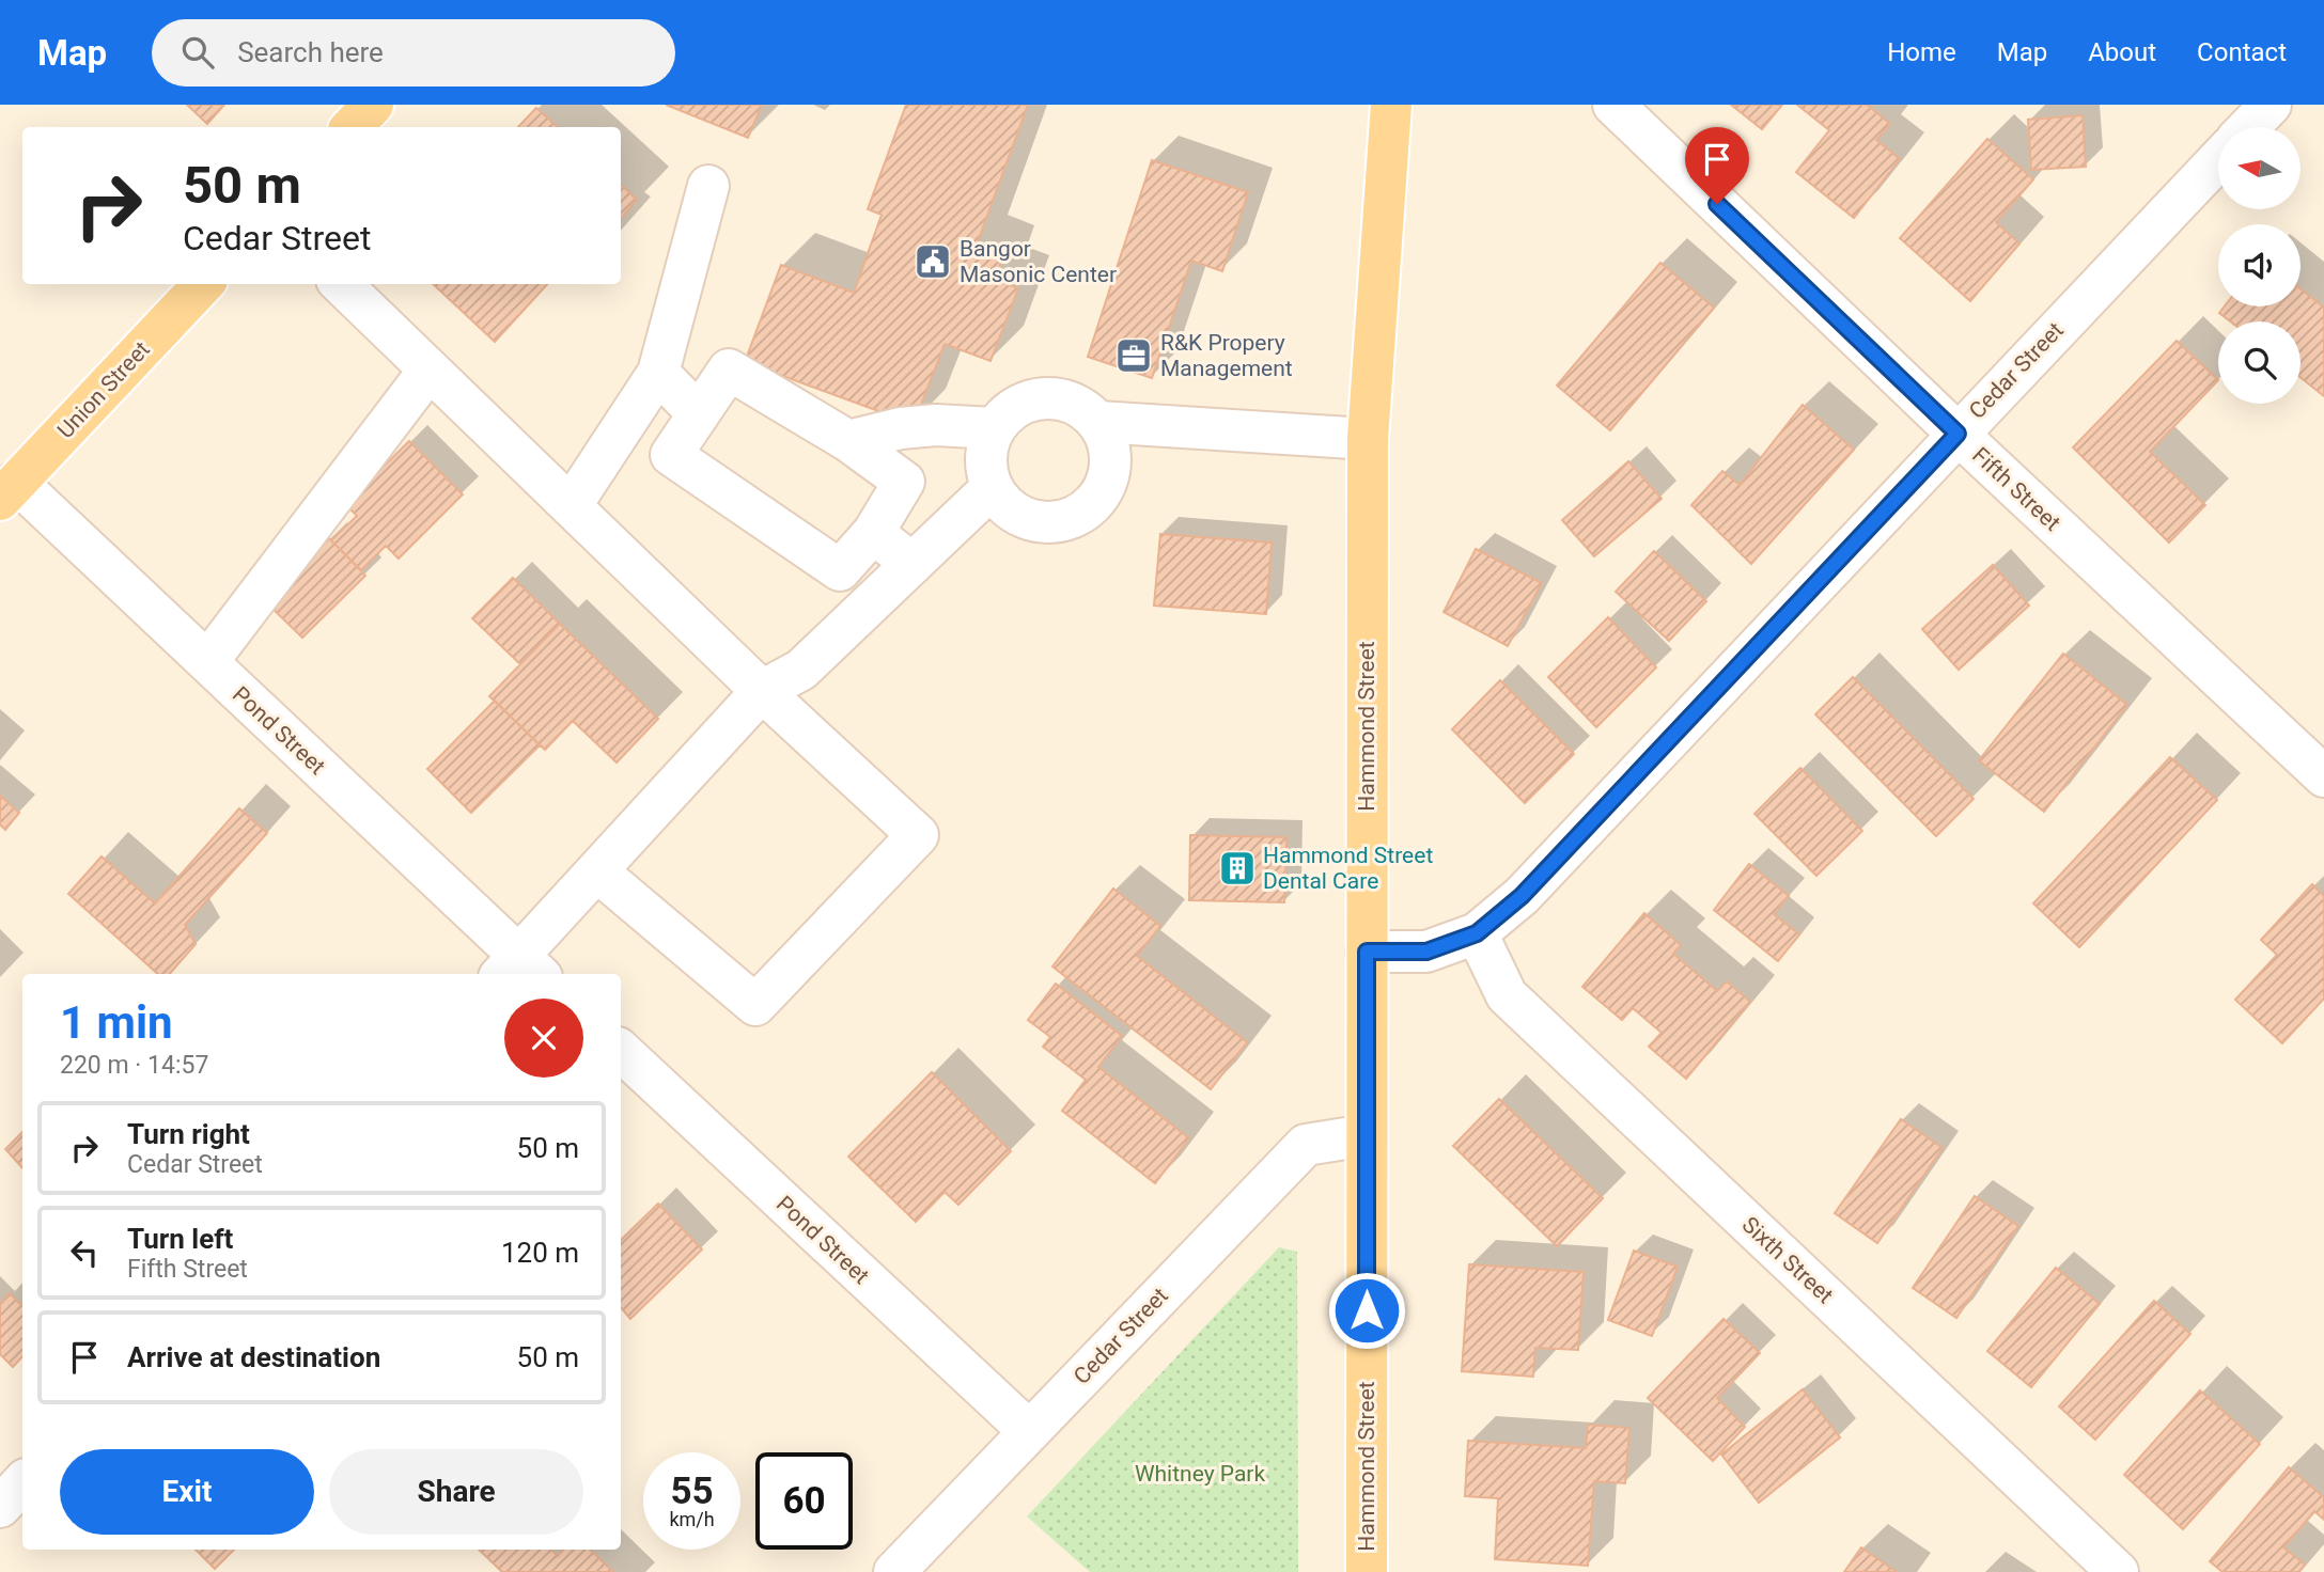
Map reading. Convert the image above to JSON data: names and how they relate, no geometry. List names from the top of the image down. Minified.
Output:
{"streets":{"main road":["Union Street","Hammond Street"],"street":["Cedar Street","Fifth Street","Pond Street","Sixth Street"]},"crossings":[["Cedar Street","Fifth Street"],["Cedar Street","Hammond Street"],["Cedar Street","Pond Street"],["Cedar Street","Sixth Street"],["Union Street","Pond Street"]],"parks":["Whitney Park"],"places":{"public building":["Bangor Masonic Center"],"office":["R&K Propery Management"],"building":["Hammond Street Dental Care"]},"north":"left","page":{"header":"Map","search":"Search here","nav":["Home","Map","About","Contact"],"turn":["50 m","Cedar Street"],"heading":["1 min","220 m · 14:57"],"list":[{"name":"Turn right","note":"Cedar Street","value":"50 m"},{"name":"Turn left","note":"Fifth Street","value":"120 m"},{"name":"Arrive at destination","value":"50 m"}],"buttons":["Exit","Share"],"speed":"55 km/h","limit":"60"}}
